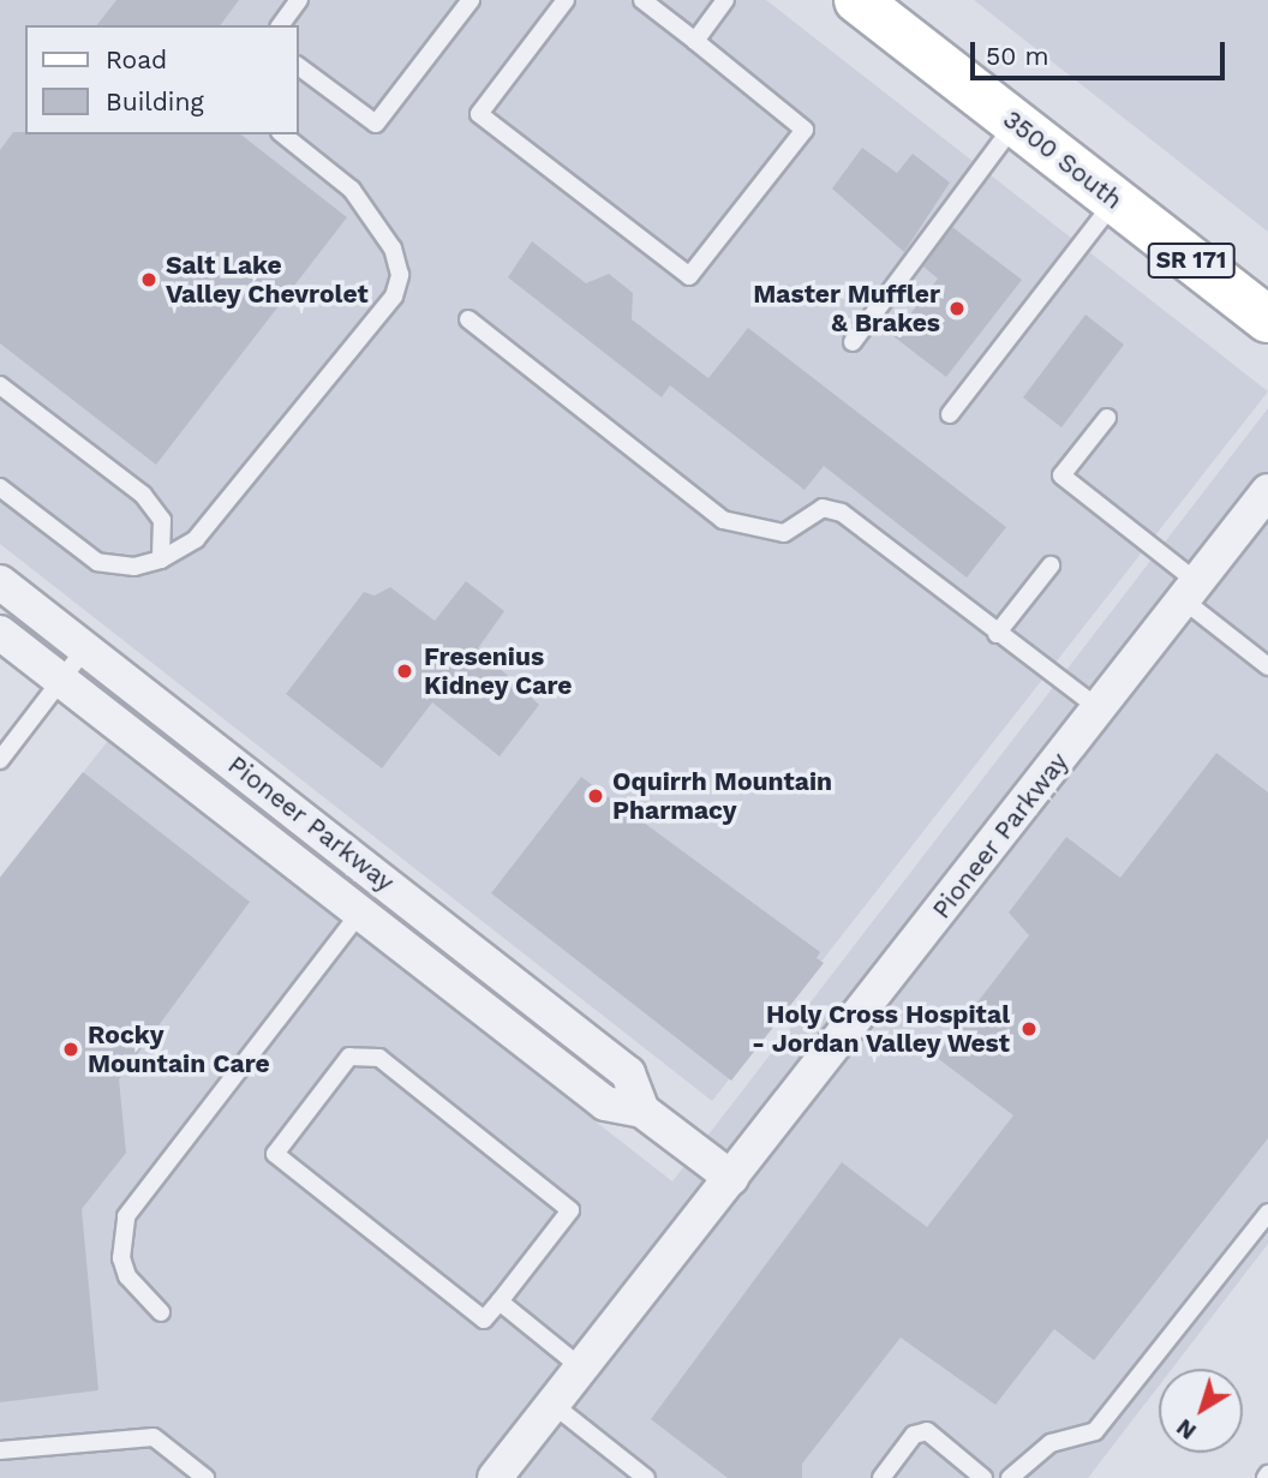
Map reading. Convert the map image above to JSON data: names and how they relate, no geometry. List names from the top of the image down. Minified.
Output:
{"streets":{"main road":["3500 South","SR 171"],"street":["Pioneer Parkway"]},"places":["Salt Lake Valley Chevrolet","Master Muffler & Brakes","Fresenius Kidney Care","Oquirrh Mountain Pharmacy","Holy Cross Hospital - Jordan Valley West","Rocky Mountain Care"],"legend":["Road","Building"],"scale_bar":"50 m","north":"bottom left"}
